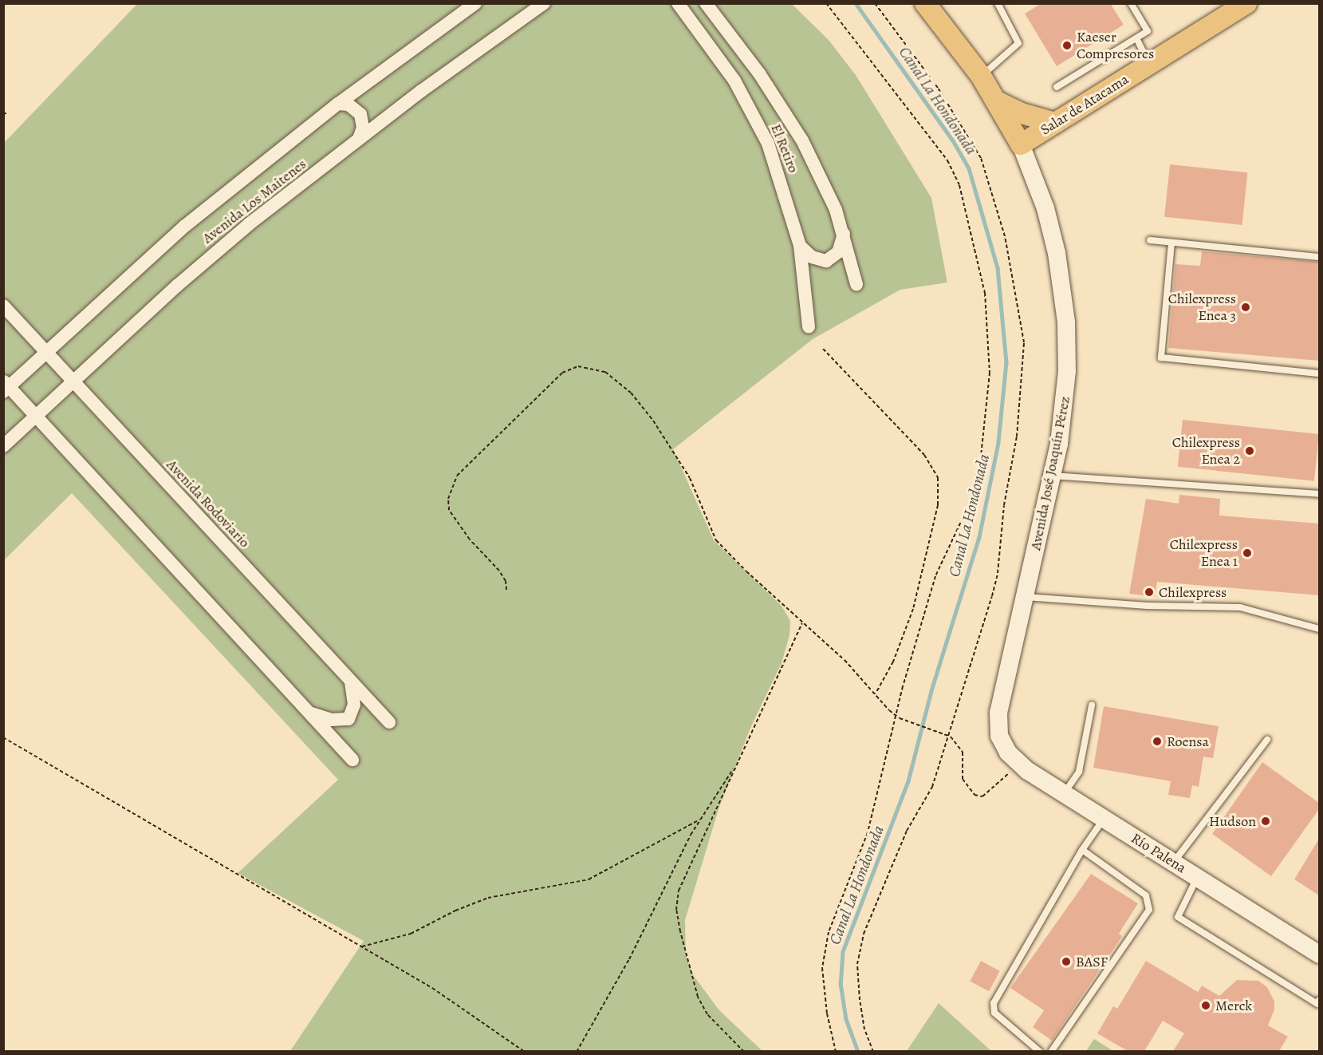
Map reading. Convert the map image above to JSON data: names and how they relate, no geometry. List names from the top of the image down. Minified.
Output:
{"streets":{"main road":["Salar de Atacama","Avenida José Joaquín Pérez","Río Palena"],"street":["El Retiro","Avenida Los Maitenes","Avenida Rodoviario"]},"crossings":[["Salar de Atacama","Avenida José Joaquín Pérez"],["Avenida Los Maitenes","Avenida Rodoviario"],["Avenida José Joaquín Pérez","Río Palena"]],"water":["Canal La Hondonada"],"places":["Kaeser Compresores","Chilexpress Enea 3","Chilexpress Enea 2","Chilexpress Enea 1","Chilexpress","Roensa","Hudson","BASF","Merck"]}
